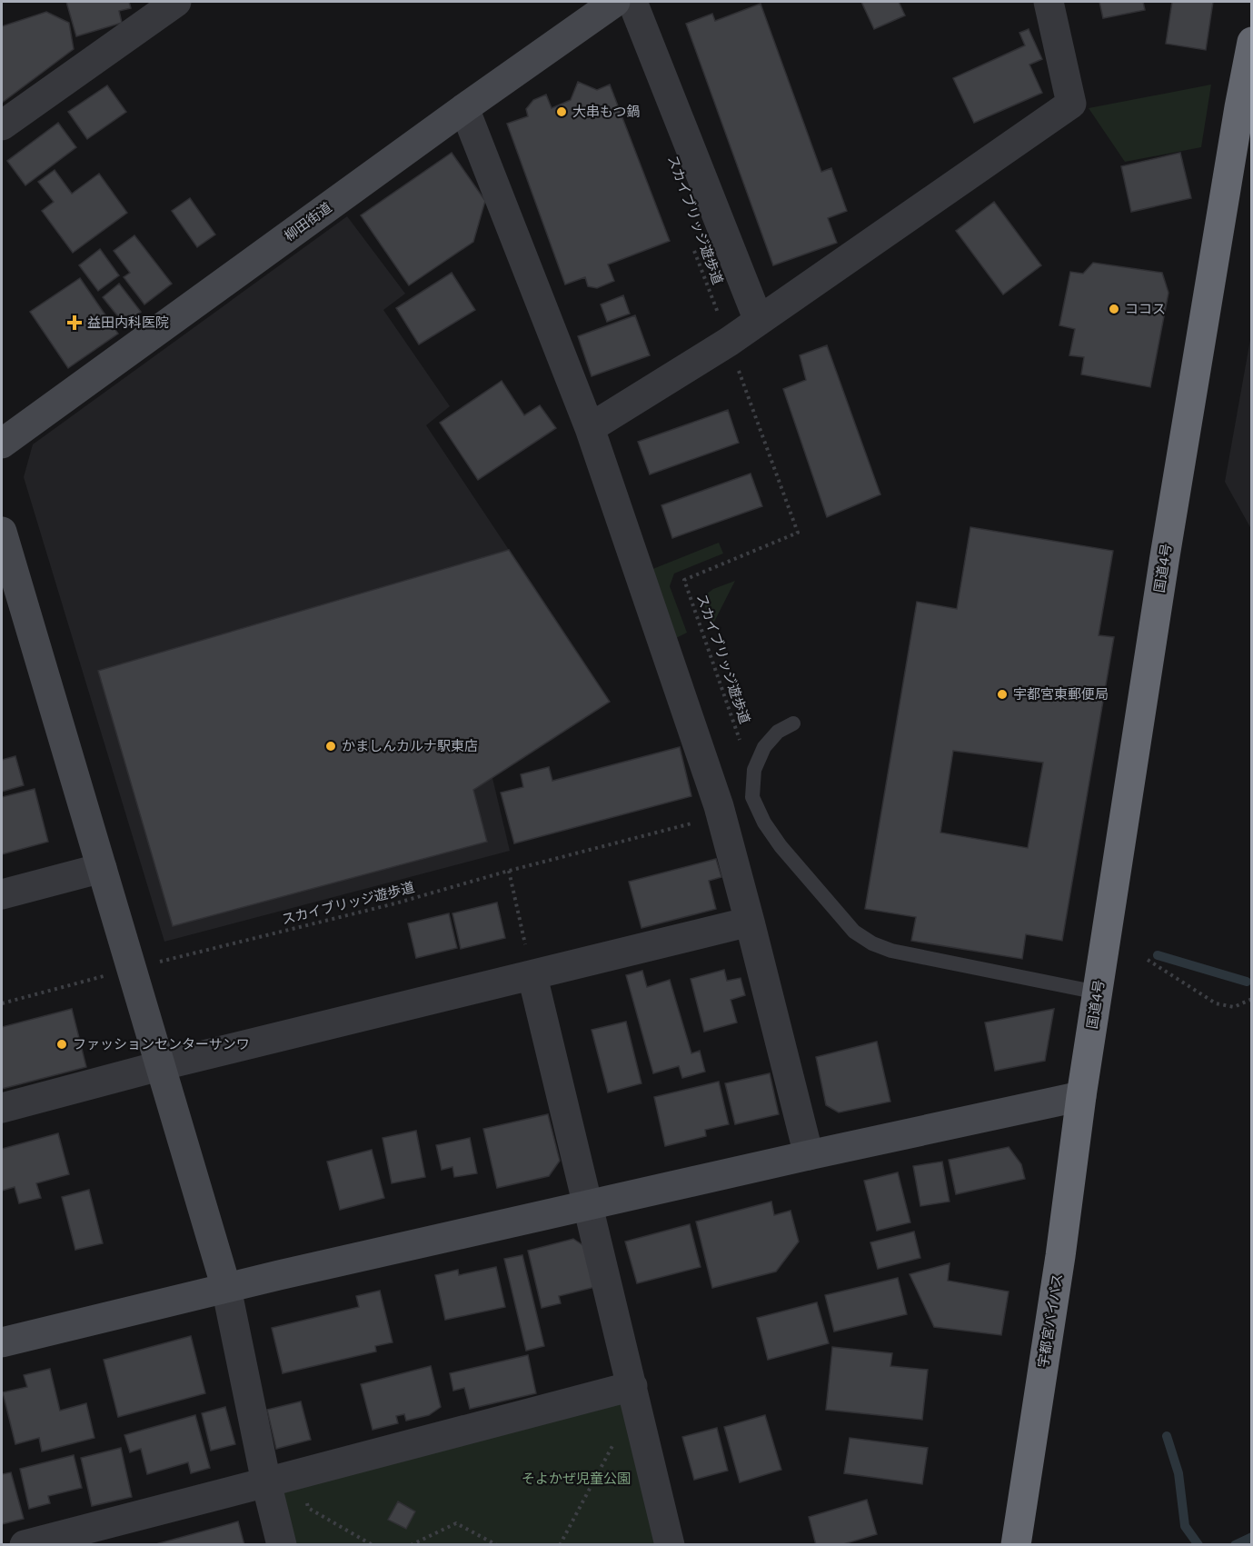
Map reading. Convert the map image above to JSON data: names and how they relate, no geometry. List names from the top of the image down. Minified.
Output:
{"streets":{"highway":["国道4号","宇都宮バイパス"],"street":["柳田街道"],"path":["スカイブリッジ遊歩道"]},"crossings":[["国道4号","宇都宮バイパス"]],"parks":["そよかぜ児童公園"],"places":{"other":["大串もつ鍋","ココス","宇都宮東郵便局","かましんカルナ駅東店","ファッションセンターサンワ"],"health":["益田内科医院"]}}
